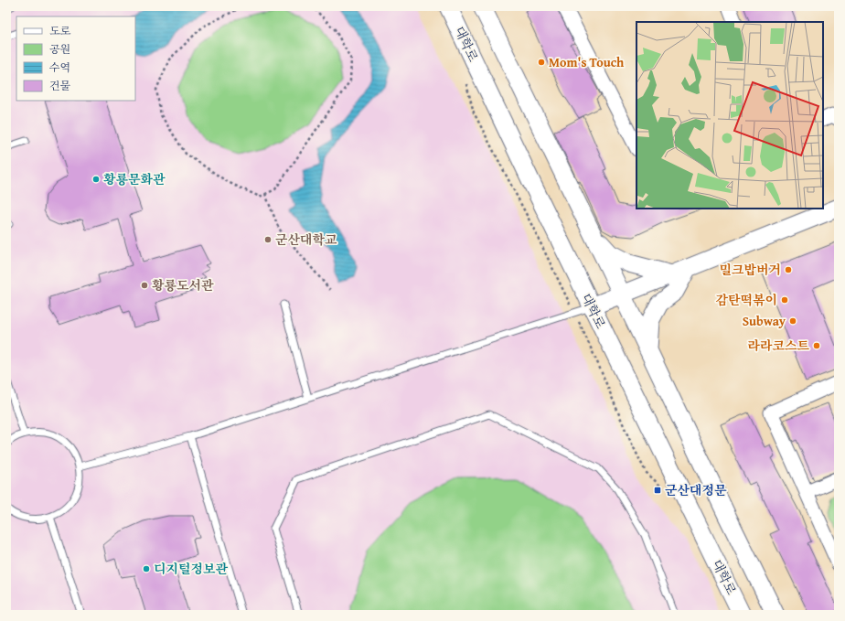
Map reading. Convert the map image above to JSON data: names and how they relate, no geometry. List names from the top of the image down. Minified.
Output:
{"streets":{"street":["대학로"]},"places":{"other":["Mom's Touch","황룡문화관","군산대학교","밀크밥버거","황룡도서관","감탄떡볶이","Subway","라라코스트","디지털정보관"],"transit":["군산대정문"]},"legend":["도로","공원","수역","건물"]}
